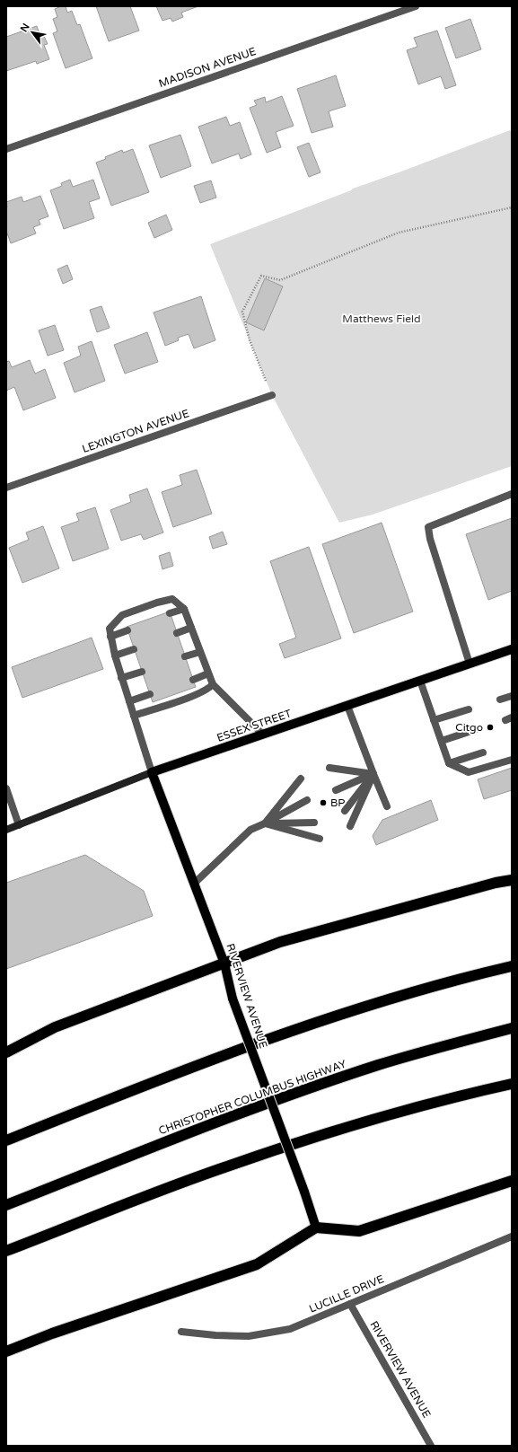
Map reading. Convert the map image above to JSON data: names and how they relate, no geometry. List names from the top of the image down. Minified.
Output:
{"streets":{"highway":["CHRISTOPHER COLUMBUS HIGHWAY"],"main road":["ESSEX STREET","RIVERVIEW AVENUE"],"street":["MADISON AVENUE","LEXINGTON AVENUE","LUCILLE DRIVE"]},"crossings":[["ESSEX STREET","RIVERVIEW AVENUE"],["RIVERVIEW AVENUE","LUCILLE DRIVE"]],"parks":["Matthews Field"],"places":["Citgo","BP"],"north":"top left"}
